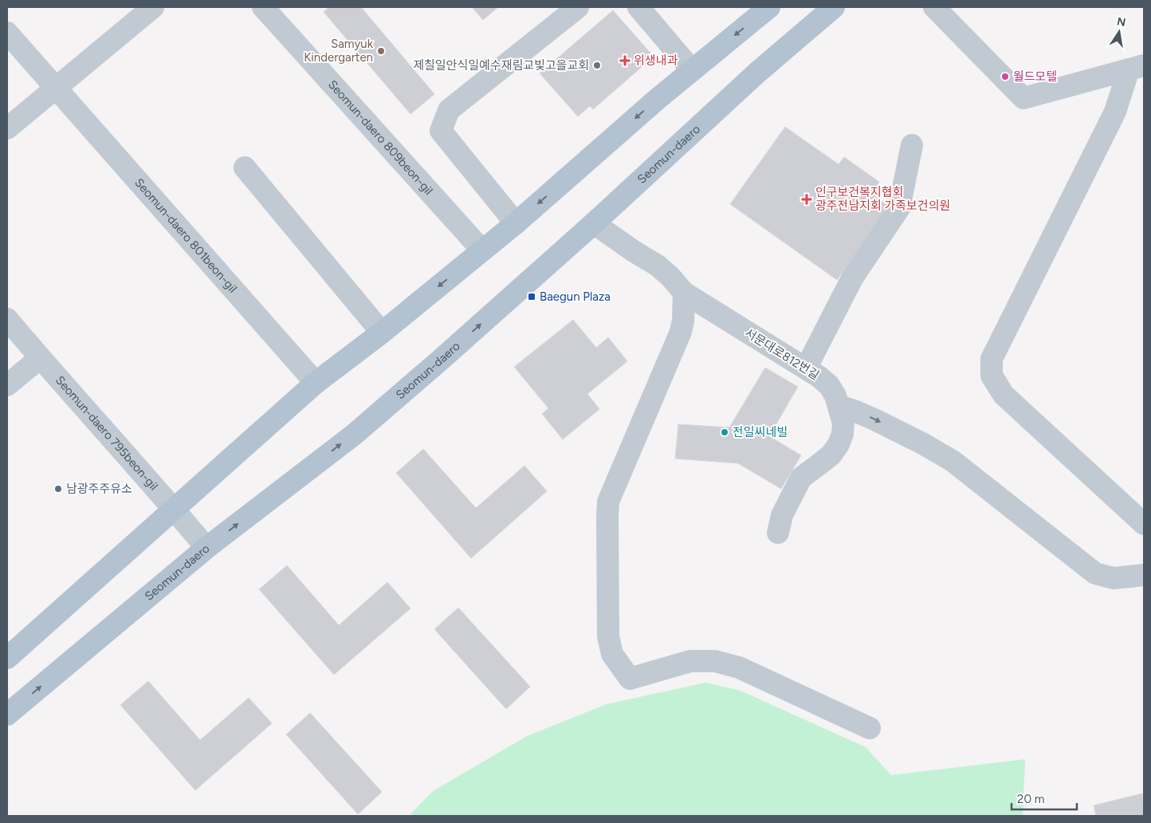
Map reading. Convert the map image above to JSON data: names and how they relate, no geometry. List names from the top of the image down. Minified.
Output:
{"streets":{"main road":["Seomun-daero"],"street":["Seomun-daero 809beon-gil","Seomun-daero 801beon-gil","서문대로812번길","Seomun-daero 795beon-gil"]},"crossings":[["Seomun-daero","서문대로812번길"],["Seomun-daero","Seomun-daero 795beon-gil"]],"places":{"other":["Samyuk Kindergarten","제칠일안식일예수재림교빛고을교회","월드모텔","전일씨네빌","남광주주유소"],"health":["위생내과","인구보건복지협회 광주전남지회 가족보건의원"],"transit":["Baegun Plaza"]},"scale_bar":"20 m","north":"top"}
